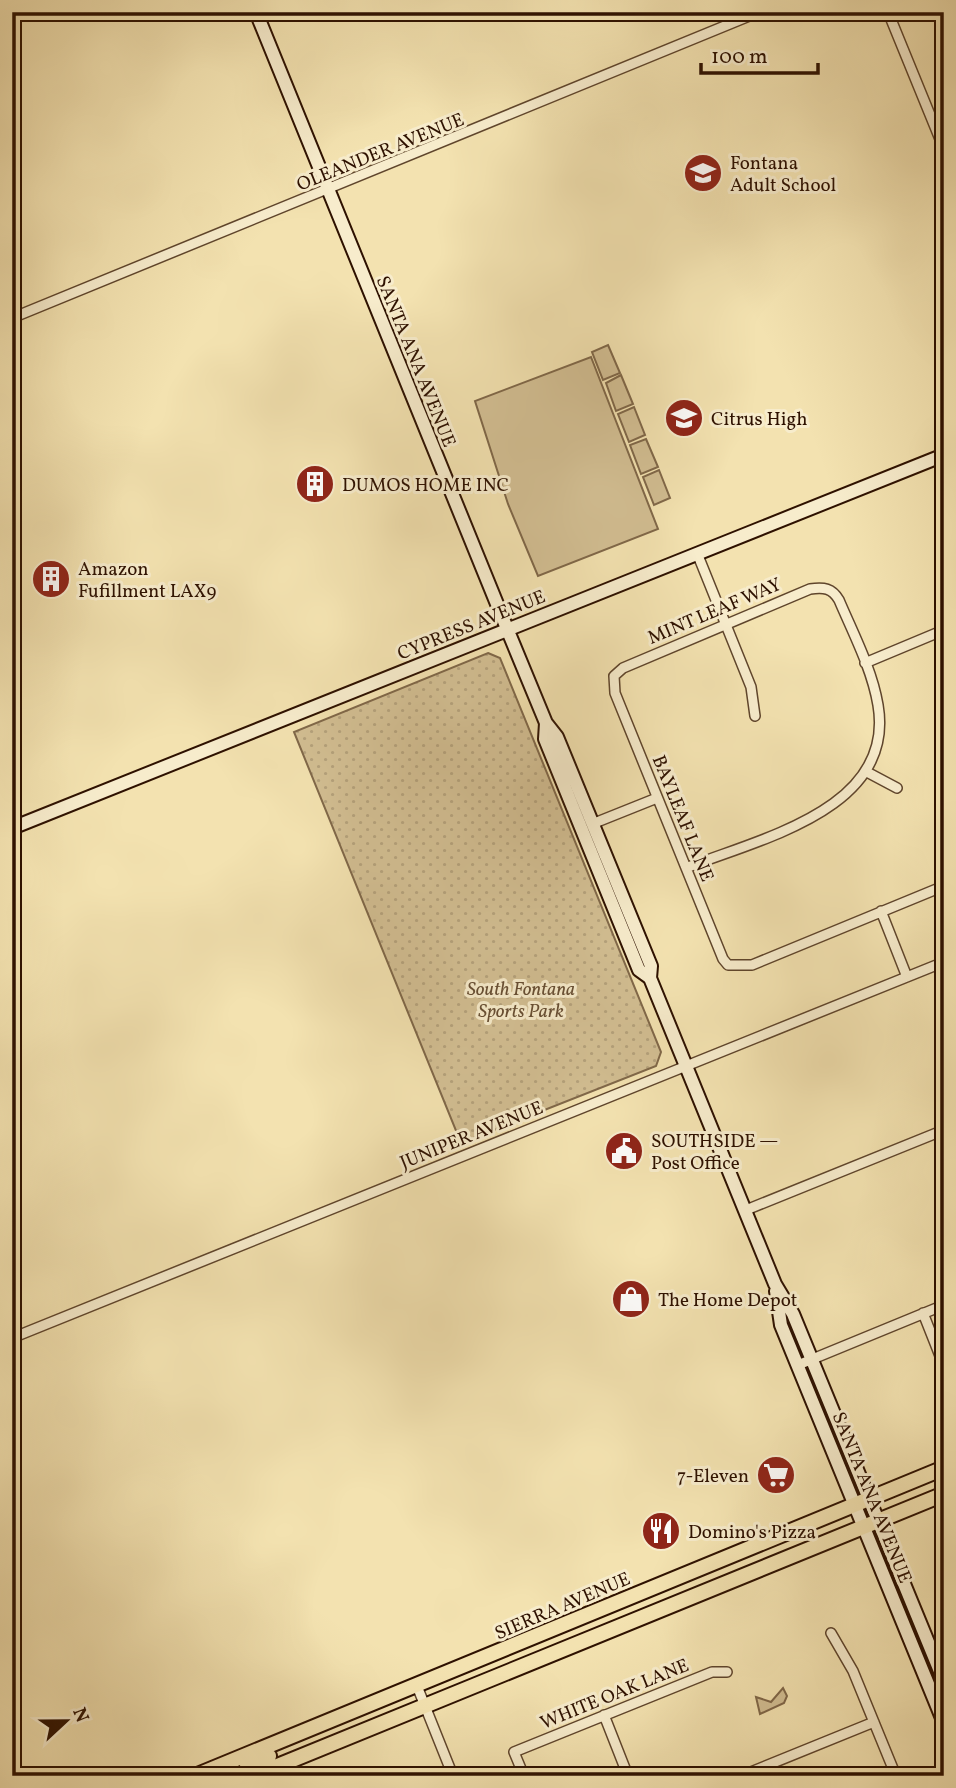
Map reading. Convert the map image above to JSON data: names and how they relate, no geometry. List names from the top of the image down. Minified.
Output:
{"streets":{"main road":["SIERRA AVENUE"],"street":["OLEANDER AVENUE","SANTA ANA AVENUE","MINT LEAF WAY","CYPRESS AVENUE","BAYLEAF LANE","JUNIPER AVENUE","WHITE OAK LANE"]},"crossings":[["OLEANDER AVENUE","SANTA ANA AVENUE"],["SANTA ANA AVENUE","CYPRESS AVENUE"],["SANTA ANA AVENUE","JUNIPER AVENUE"],["SANTA ANA AVENUE","SIERRA AVENUE"],["MINT LEAF WAY","BAYLEAF LANE"]],"parks":["South Fontana Sports Park"],"places":{"school or university":["Fontana Adult School","Citrus High"],"building":["DUMOS HOME INC","Amazon Fufillment LAX9"],"public building":["SOUTHSIDE — Post Office"],"shop":["The Home Depot"],"supermarket":["7-Eleven"],"restaurant":["Domino's Pizza"]},"scale_bar":"100 m","north":"right"}
